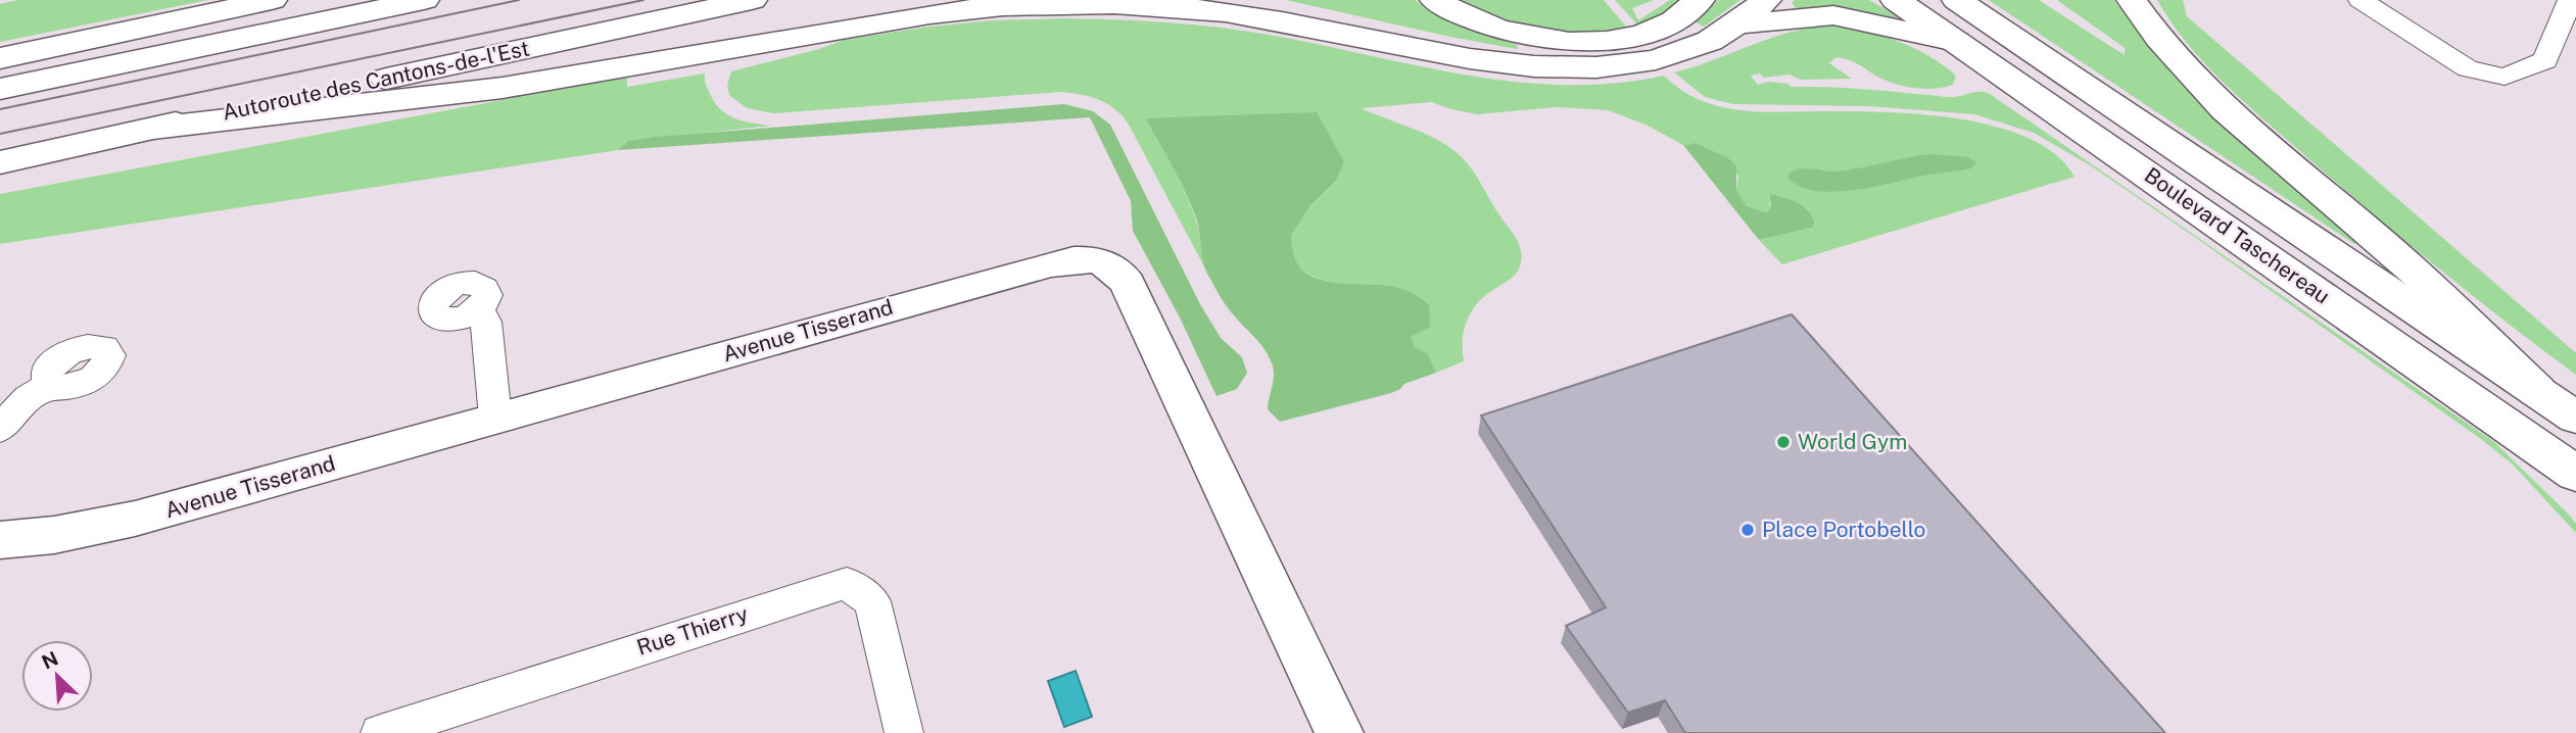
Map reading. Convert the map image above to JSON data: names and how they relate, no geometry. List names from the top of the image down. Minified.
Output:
{"streets":{"main road":["Autoroute des Cantons-de-l'Est","Boulevard Taschereau","Avenue Tisserand"],"street":["Rue Thierry"]},"places":["World Gym","Place Portobello"],"north":"top left"}
